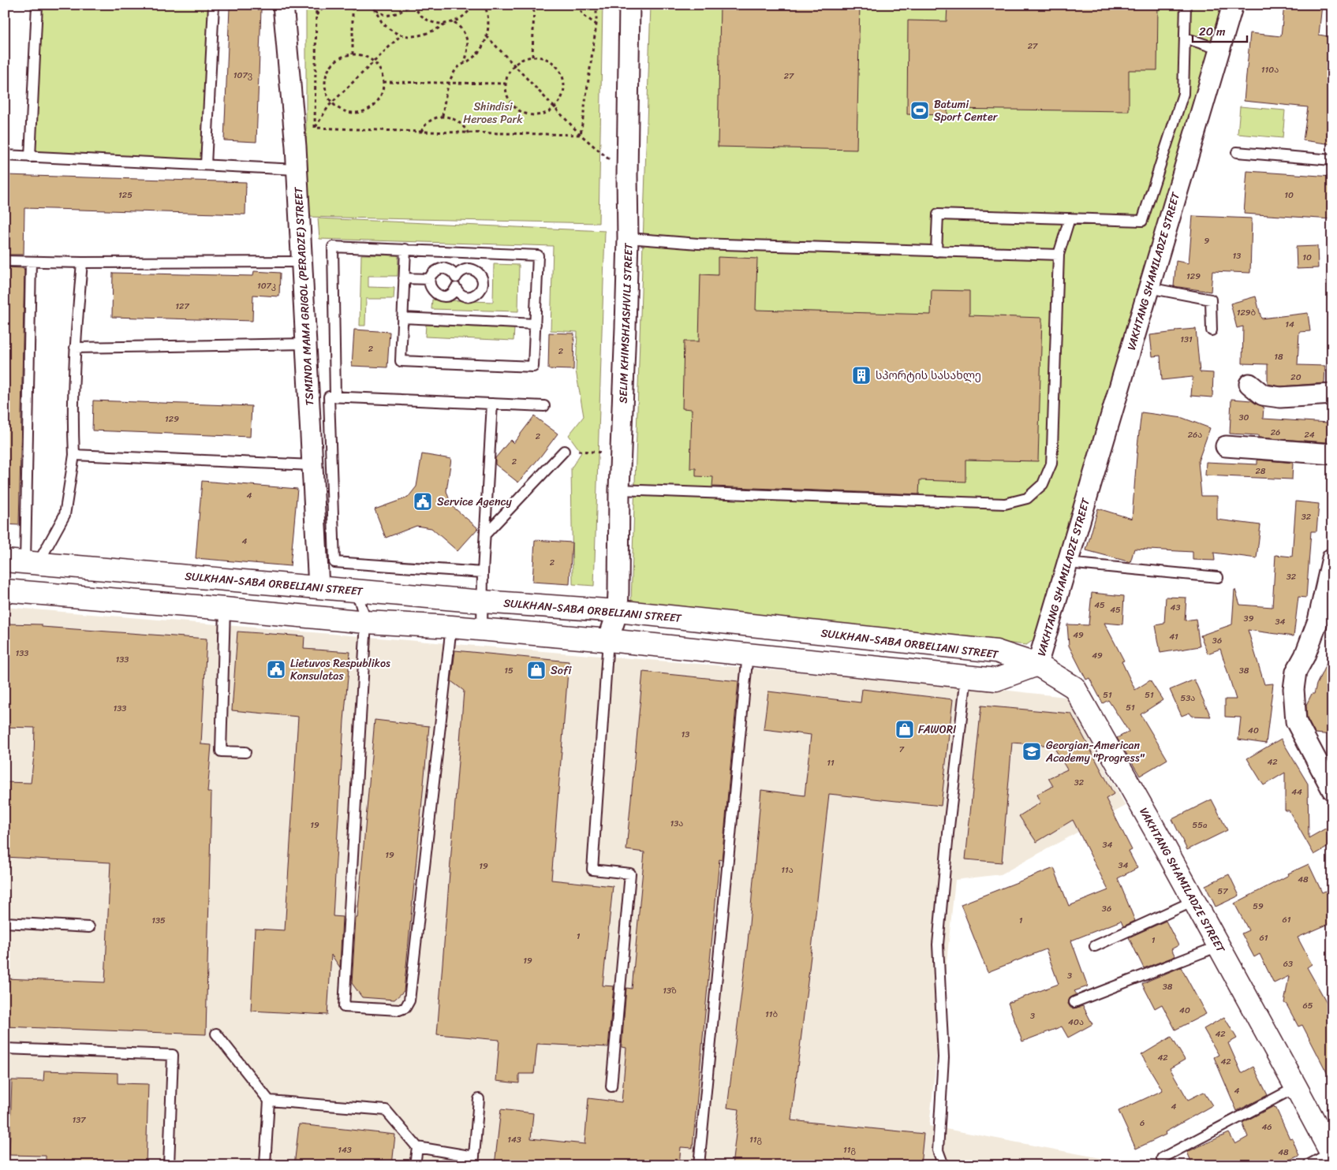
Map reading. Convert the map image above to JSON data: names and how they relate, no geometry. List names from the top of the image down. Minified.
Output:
{"streets":{"street":["VAKHTANG SHAMILADZE STREET","TSMINDA MAMA GRIGOL (PERADZE) STREET","SELIM KHIMSHIASHVILI STREET","SULKHAN-SABA ORBELIANI STREET"]},"crossings":[["VAKHTANG SHAMILADZE STREET","SULKHAN-SABA ORBELIANI STREET"],["TSMINDA MAMA GRIGOL (PERADZE) STREET","SULKHAN-SABA ORBELIANI STREET"],["SELIM KHIMSHIASHVILI STREET","SULKHAN-SABA ORBELIANI STREET"]],"parks":["Shindisi Heroes Park"],"places":{"sports":["Batumi Sport Center"],"building":["სპორტის სასახლე"],"public building":["Service Agency","Lietuvos Respublikos Konsulatas"],"shop":["Sofi","FAWORI"],"school or university":["Georgian-American Academy \"Progress\""]},"house_numbers":["27","110ა","107ვ","27","125","10","9","13","10","129","107კ","127","129ბ","14","131","2","2","18","20","30","129","26","26ა","24","2","2","28","4","32","4","2","32","45","43","45","39","34","49","41","36","133","49","133","15","38","51","51","53ა","51","133","40","13","7","42","11","32","44","13ა","19","55a","34","19","34","19","11ა","48","57","59","36","61","135","1","1","61","1","19","63","3","38","13ზ","65","40","11ბ","3","40ა","42","42","42","4","4","137","6","46","143","11გ","143","11გ","48"],"scale_bar":"20 m"}
